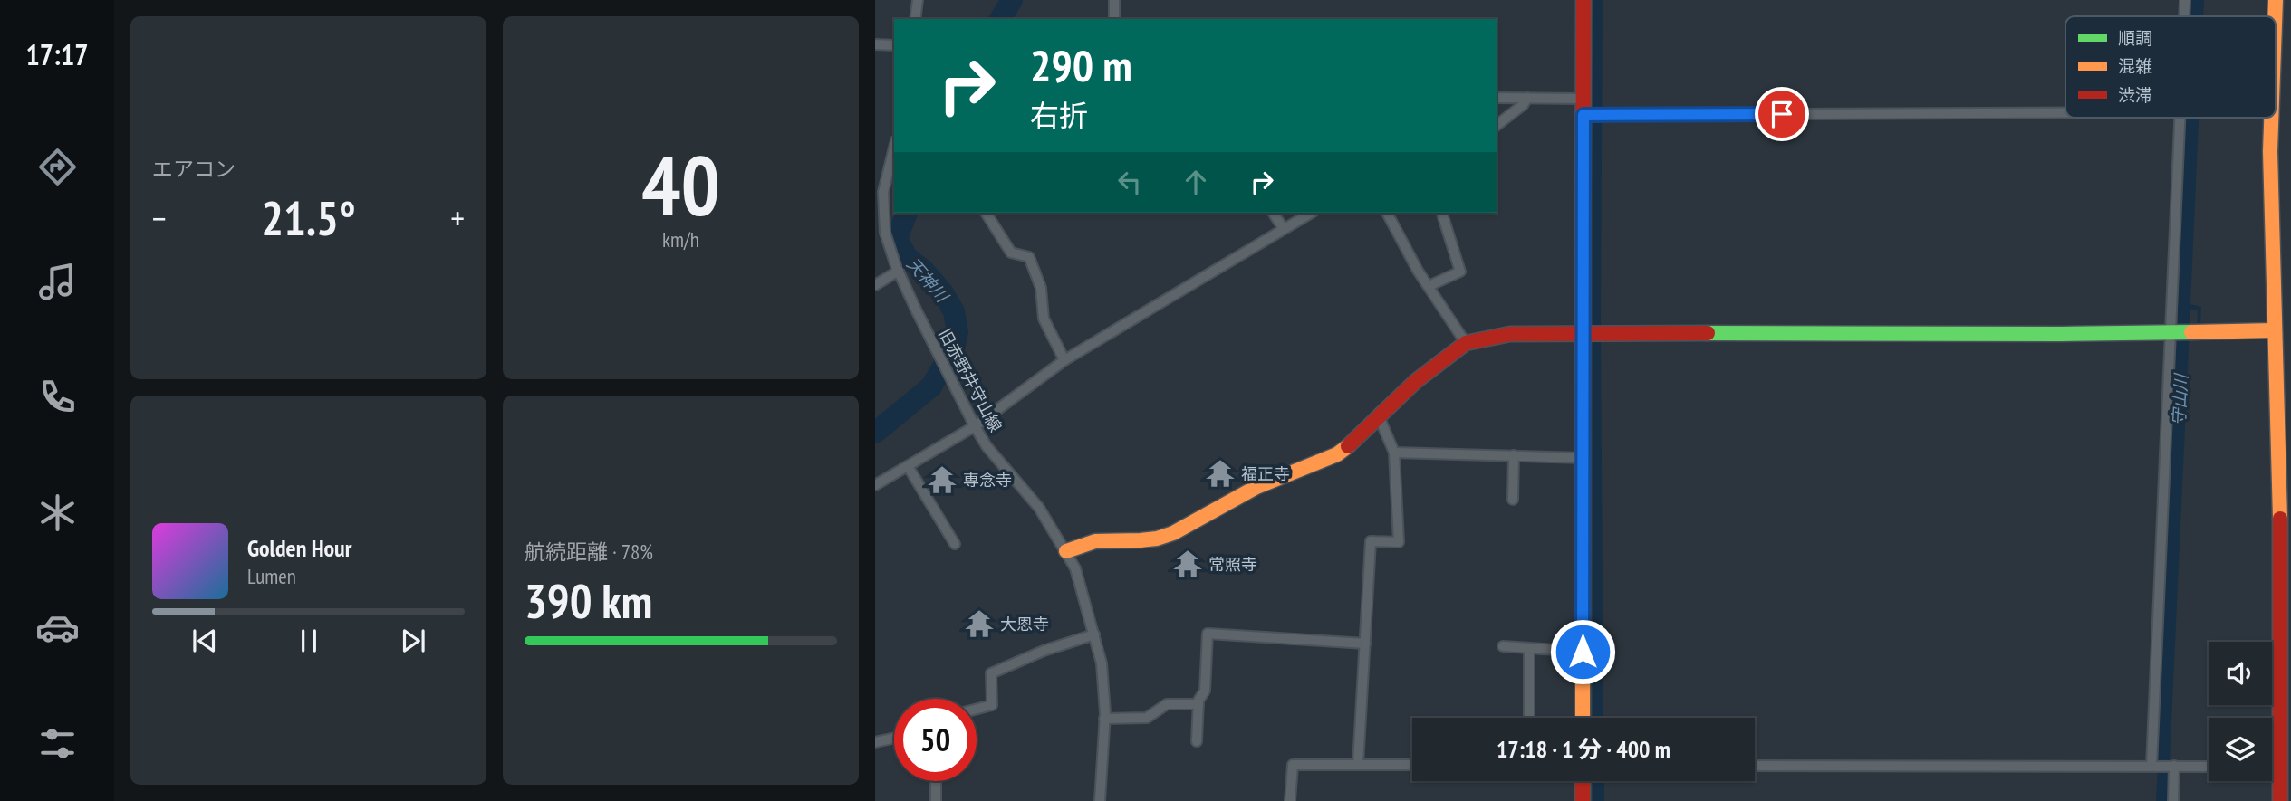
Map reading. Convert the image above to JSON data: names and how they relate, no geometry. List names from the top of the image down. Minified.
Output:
{"streets":{"street":["旧赤野井守山線"]},"water":["天神川","守山川"],"places":{"temple":["福正寺","専念寺","常照寺","大恩寺"]},"legend":["順調","混雑","渋滞"],"page":{"tabs":"17:17","tile":["エアコン",["40","km/h"],["航続距離 · 78%","390 km"]],"turn":["290 m","右折"],"heat":["−","21.5°","+"],"song":["Golden Hour","Lumen"],"limit":"50","trip":"17:18 · 1 分 · 400 m"}}
